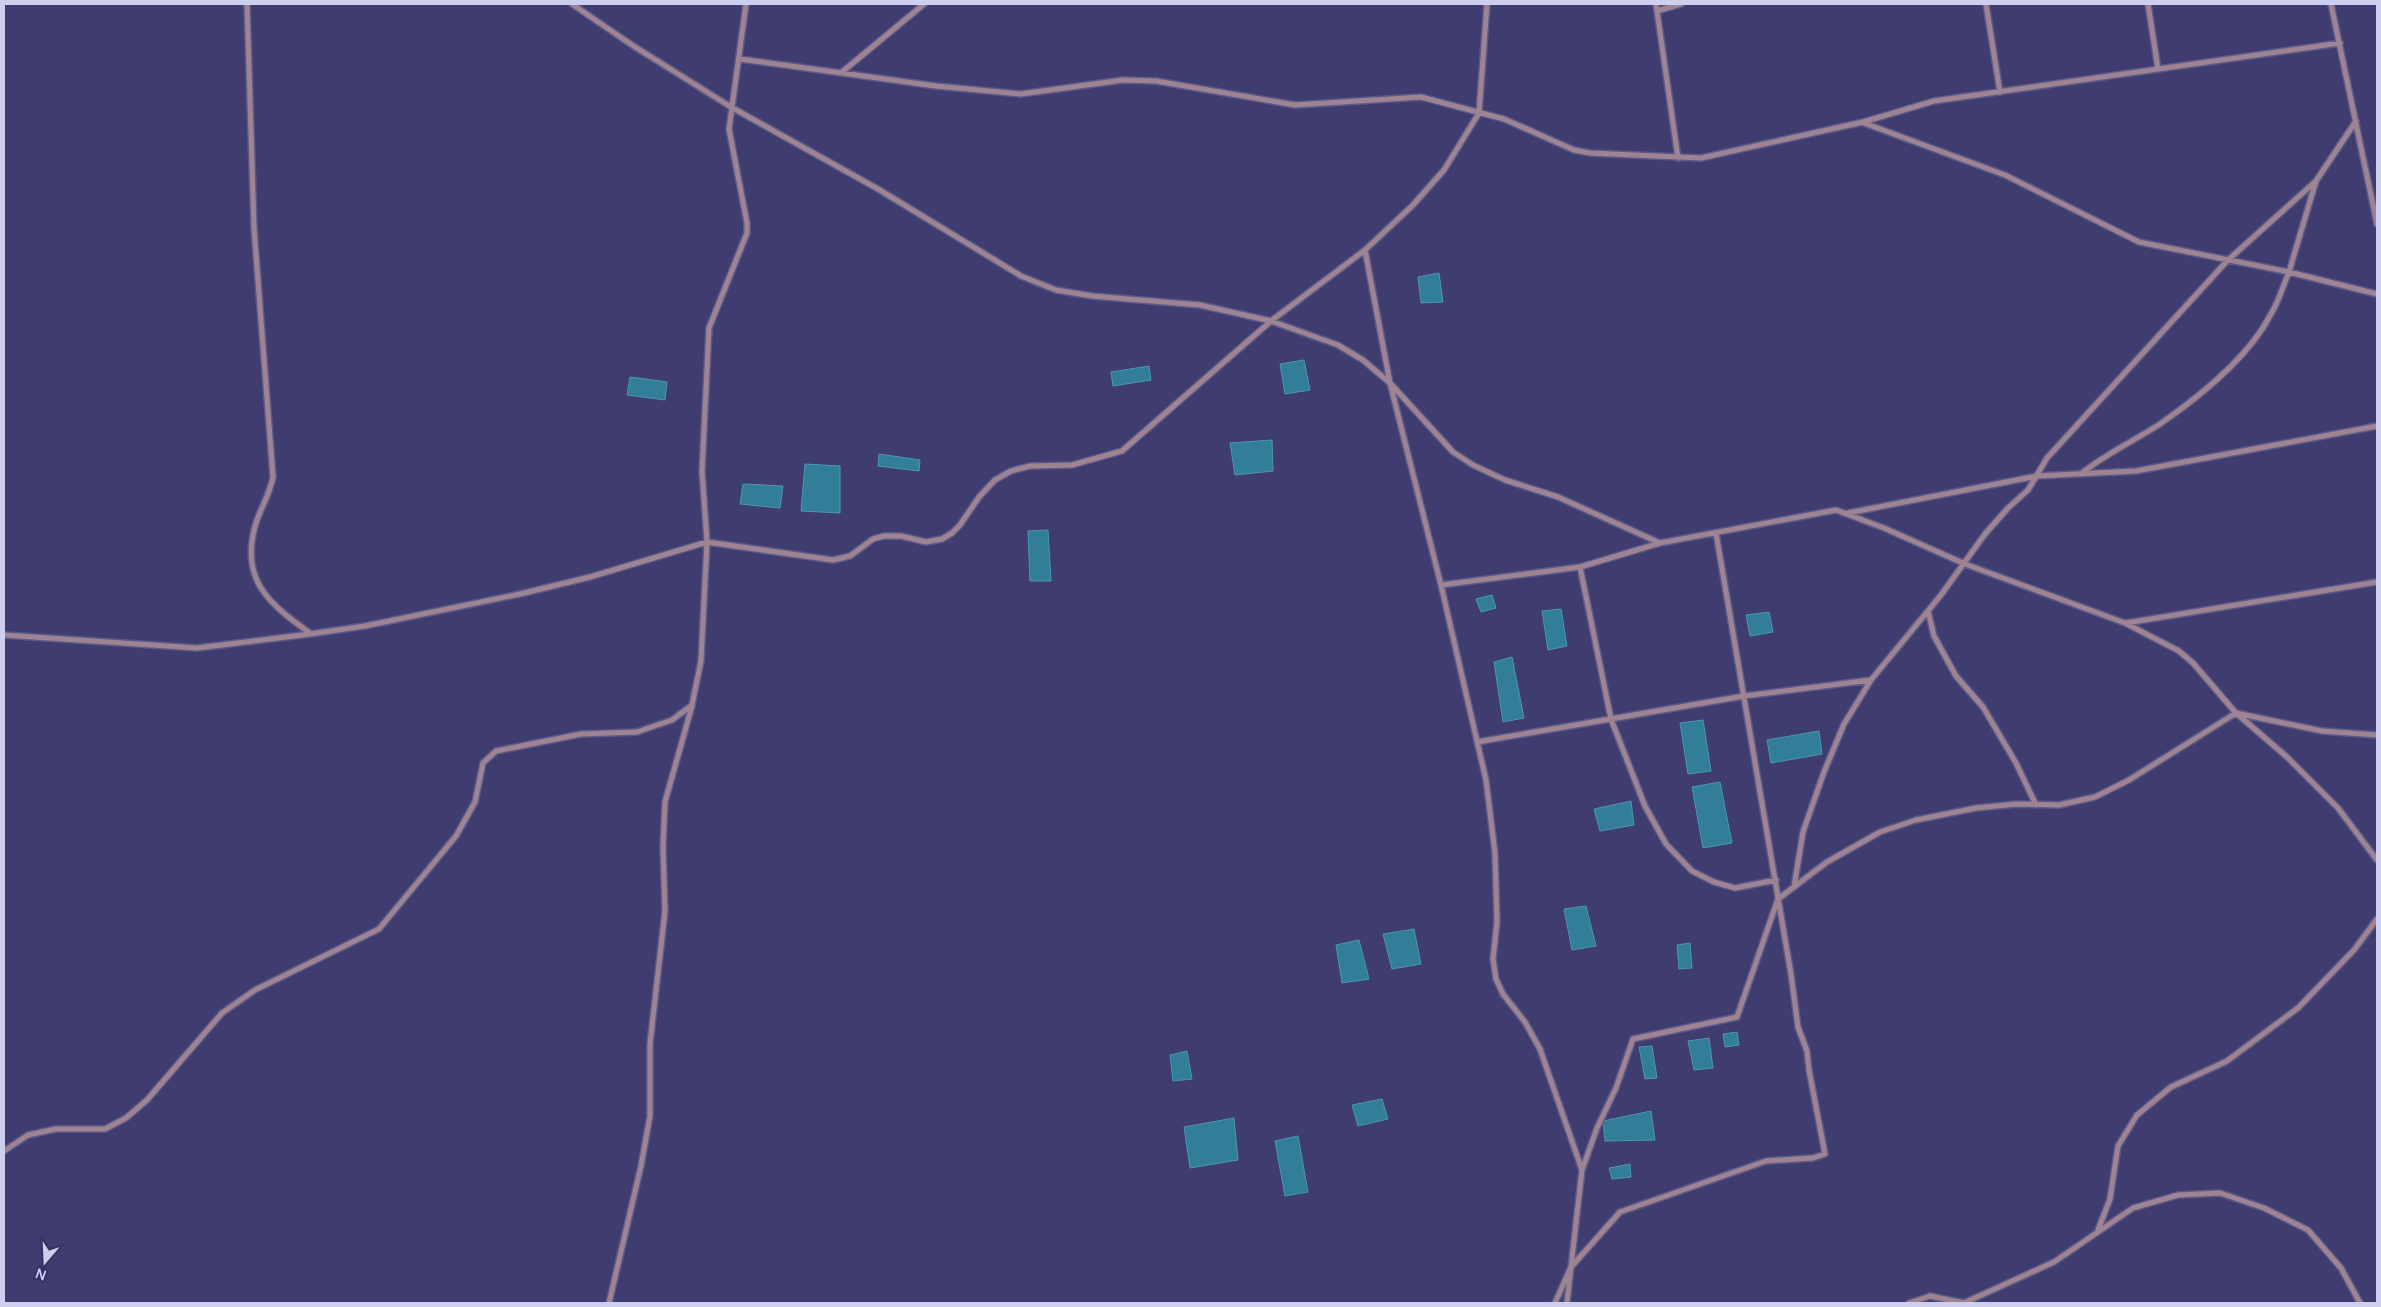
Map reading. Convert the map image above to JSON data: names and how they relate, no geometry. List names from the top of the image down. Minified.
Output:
{"north":"bottom"}
